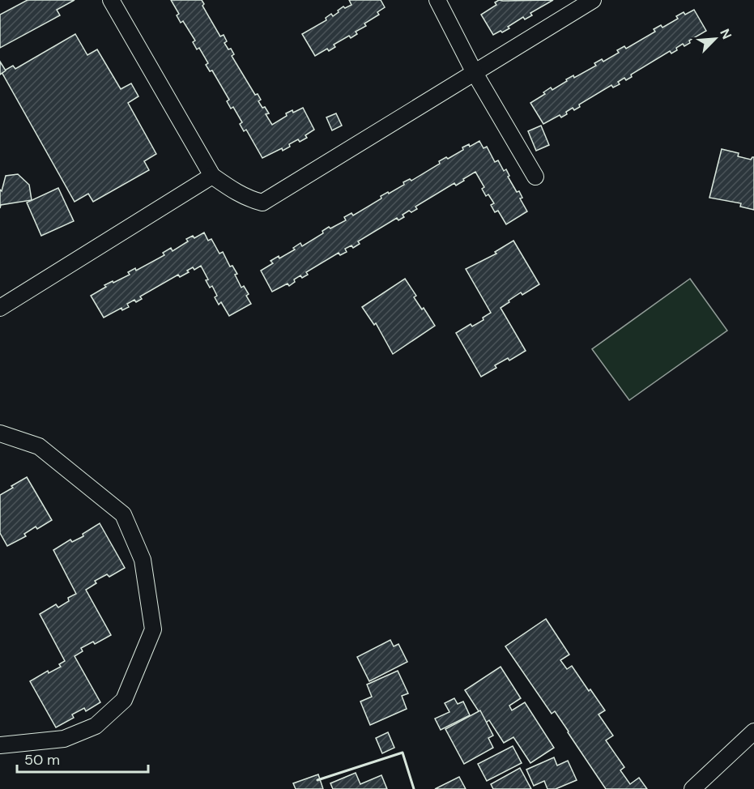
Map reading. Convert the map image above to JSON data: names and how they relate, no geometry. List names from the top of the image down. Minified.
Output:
{"scale_bar":"50 m","north":"top right"}
